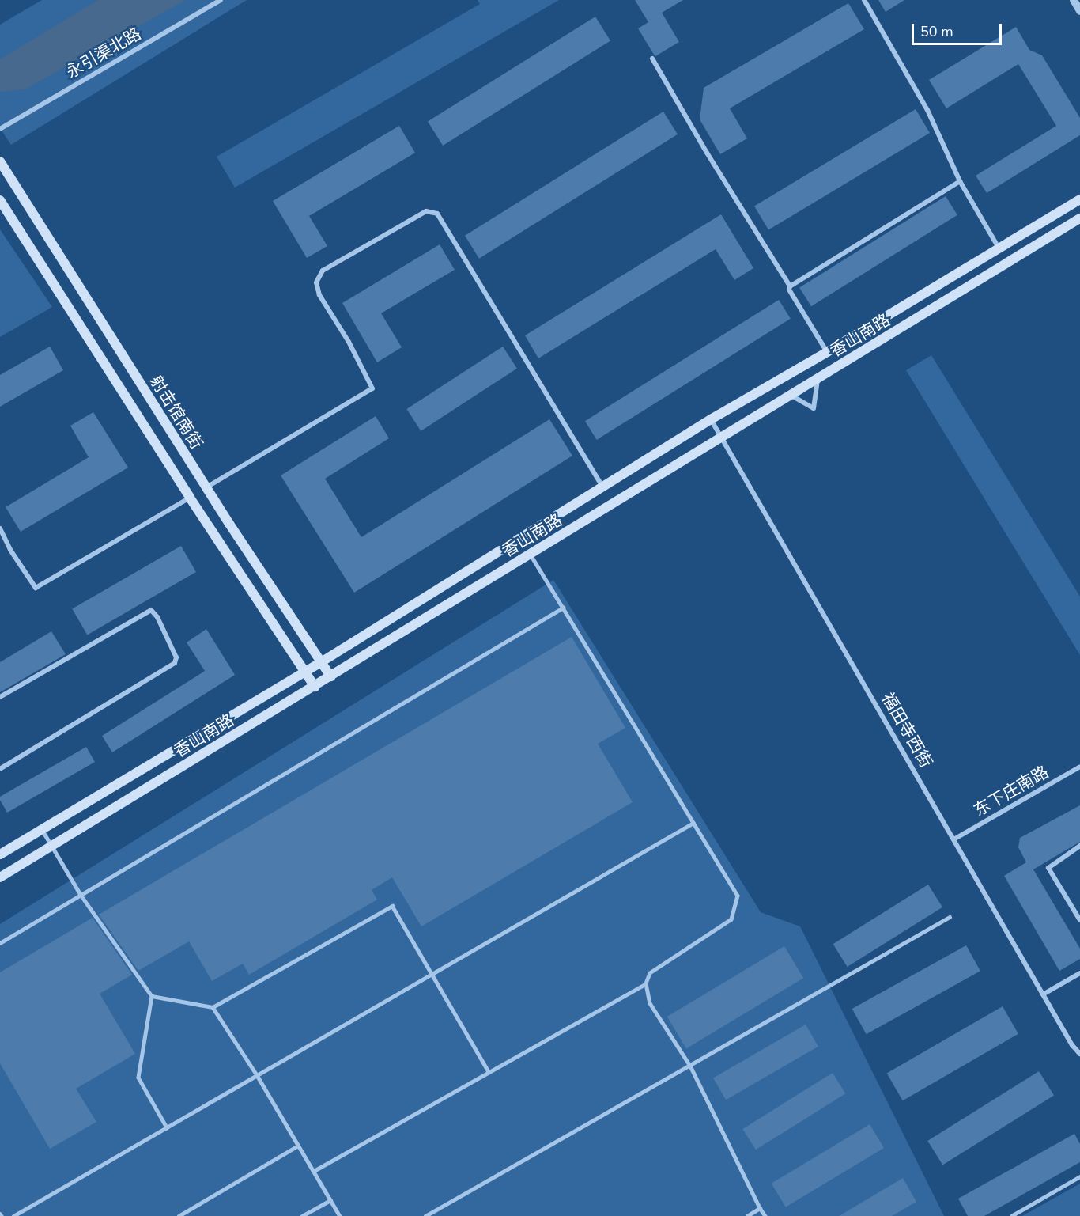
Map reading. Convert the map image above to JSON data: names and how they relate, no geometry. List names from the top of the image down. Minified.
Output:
{"streets":{"main road":["香山南路","射击馆南街"],"street":["永引渠北路","福田寺西街","东下庄南路"]},"crossings":[["香山南路","射击馆南街"],["香山南路","福田寺西街"],["福田寺西街","东下庄南路"]],"scale_bar":"50 m"}
